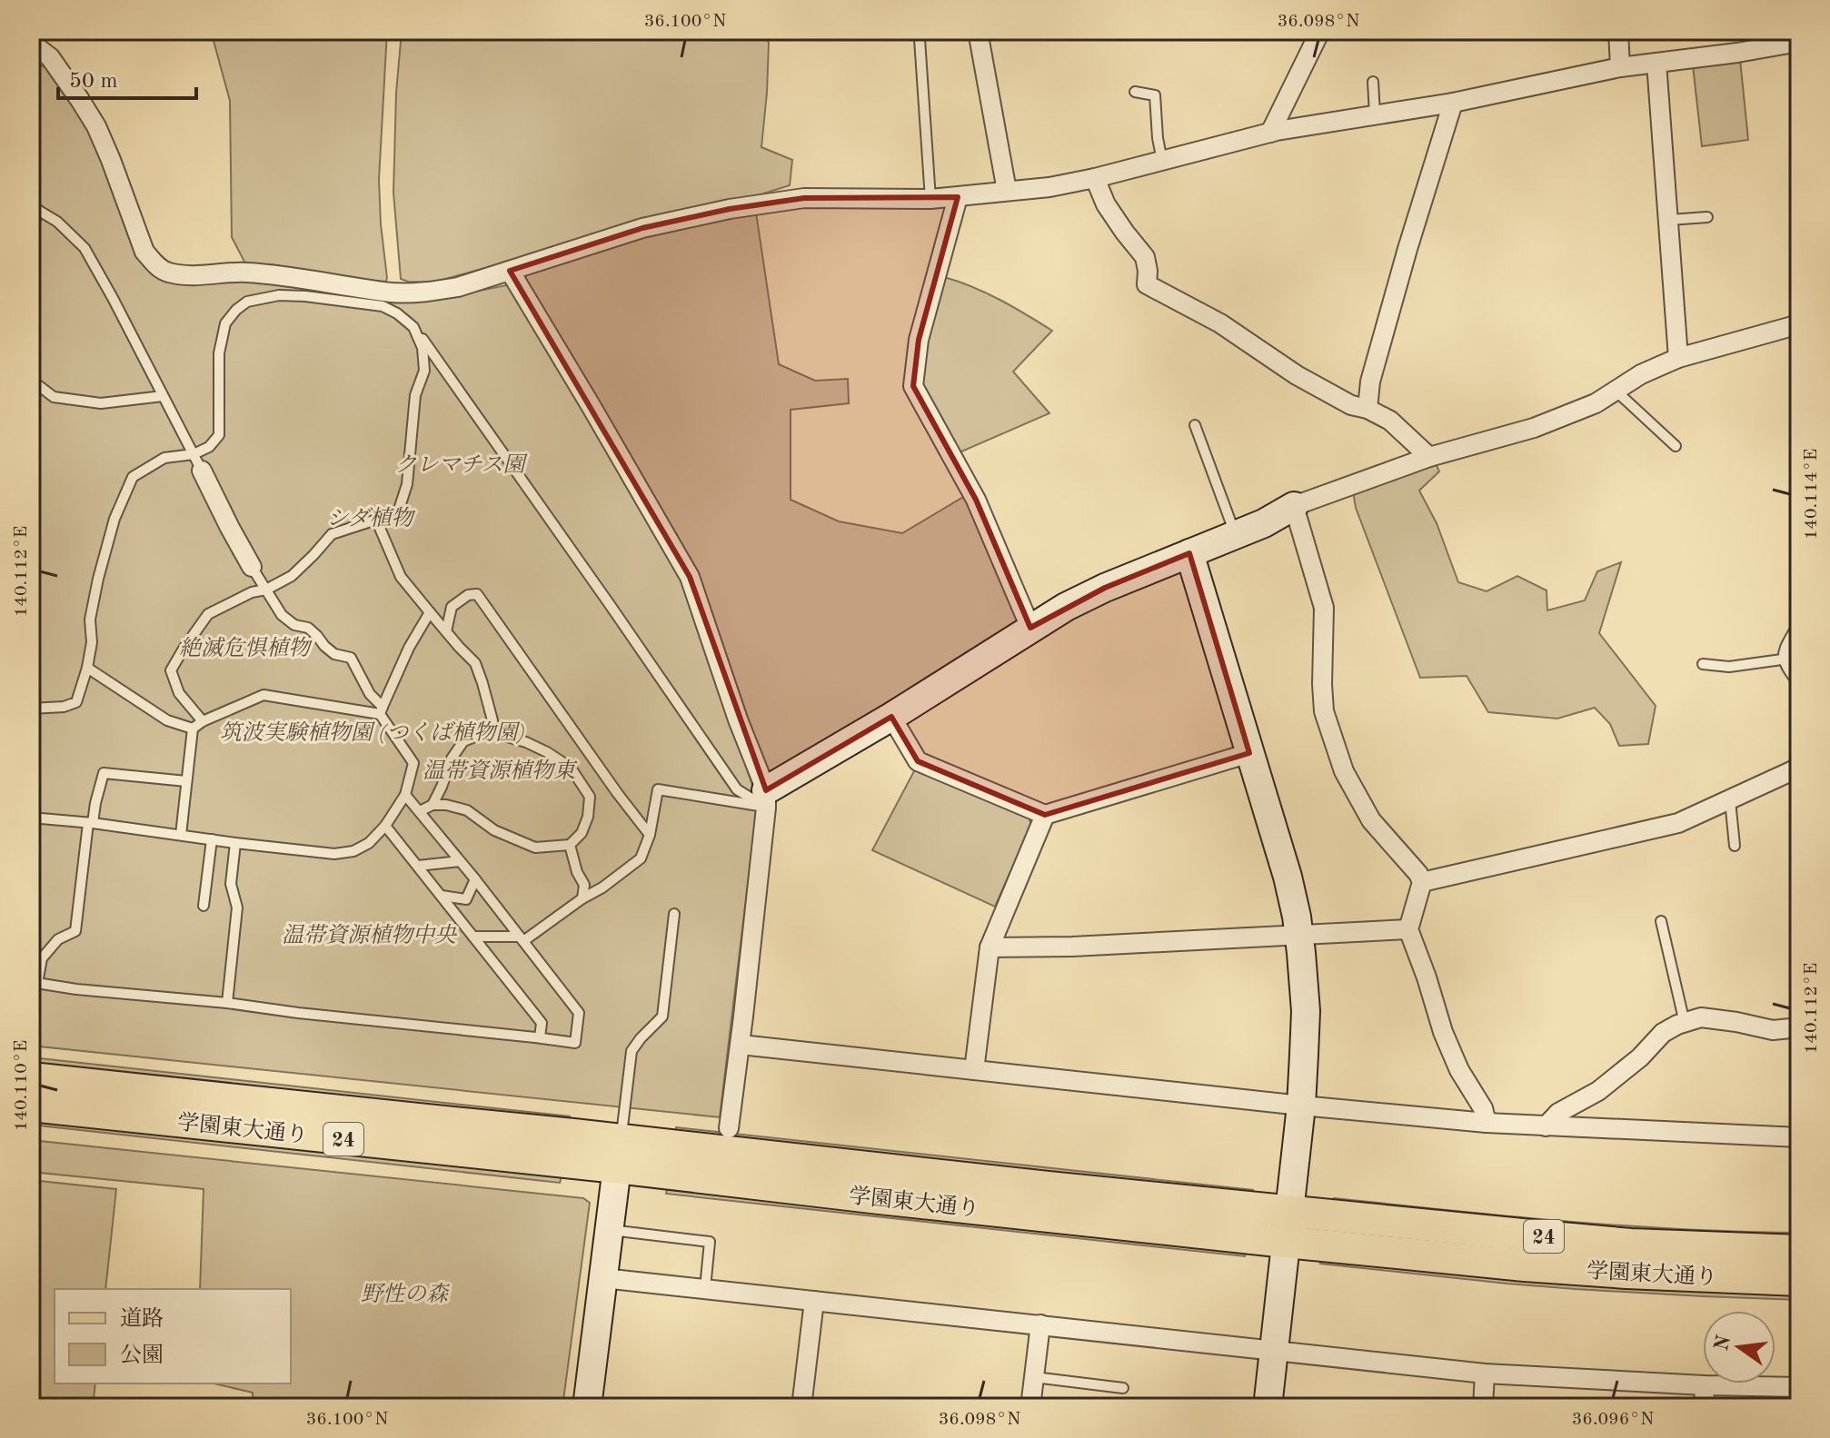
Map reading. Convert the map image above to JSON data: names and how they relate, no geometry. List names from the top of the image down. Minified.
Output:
{"streets":{"main road":["学園東大通り","24"]},"parks":["クレマチス園","シダ植物","絶滅危惧植物","筑波実験植物園 (つくば植物園)","温帯資源植物東","温帯資源植物中央","野性の森"],"legend":["道路","公園"],"scale_bar":"50 m","north":"left","coordinates":["36.100°N","36.098°N","140.114°E","140.112°E","140.110°E","36.096°N"]}
